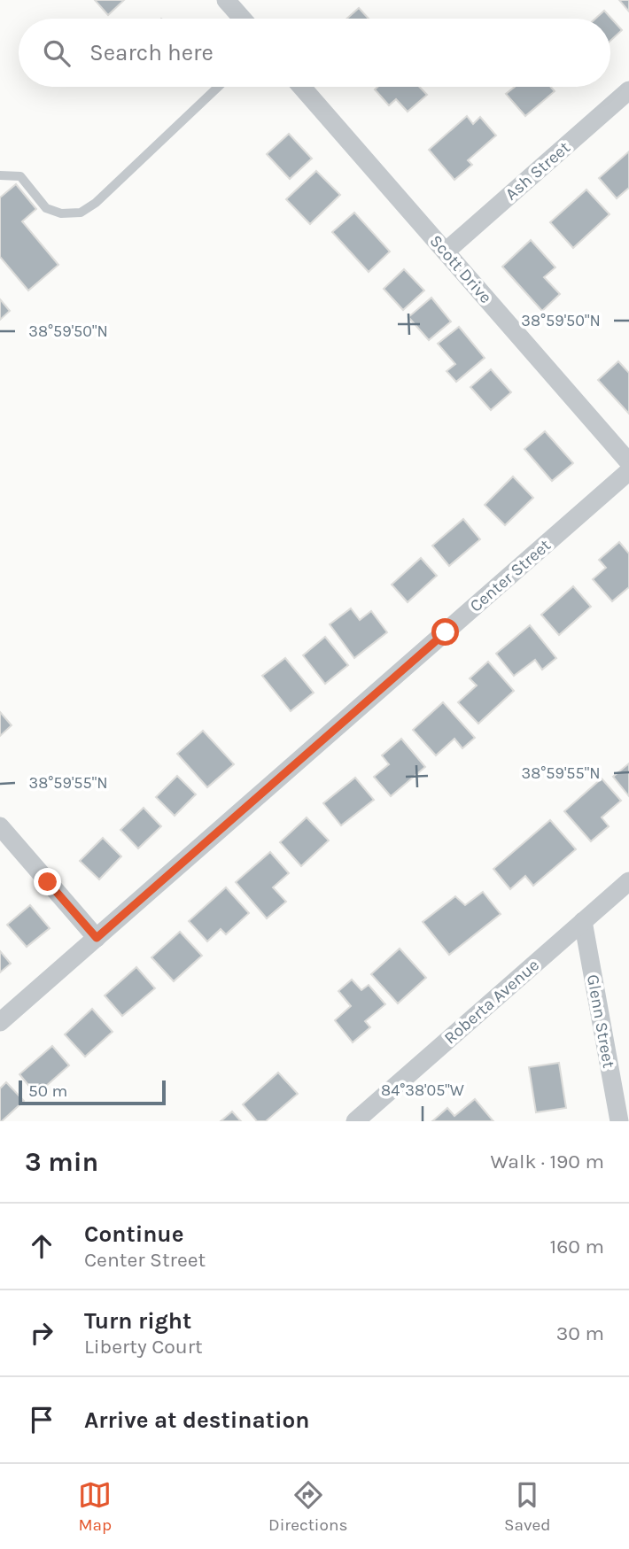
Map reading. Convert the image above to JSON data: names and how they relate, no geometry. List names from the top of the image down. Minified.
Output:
{"streets":{"street":["Ash Street","Scott Drive","Center Street","Roberta Avenue","Glenn Street"]},"crossings":[["Ash Street","Scott Drive"],["Roberta Avenue","Glenn Street"]],"scale_bar":"50 m","page":{"search":"Search here","scale":"50 m","heading":["3 min","Walk · 190 m"],"list":[["Continue","Center Street","160 m"],["Turn right","Liberty Court","30 m"],"Arrive at destination"],"nav":["Map","Directions","Saved"]},"coordinates":["38°59'50\"N","38°59'55\"N","84°38'05\"W"]}
